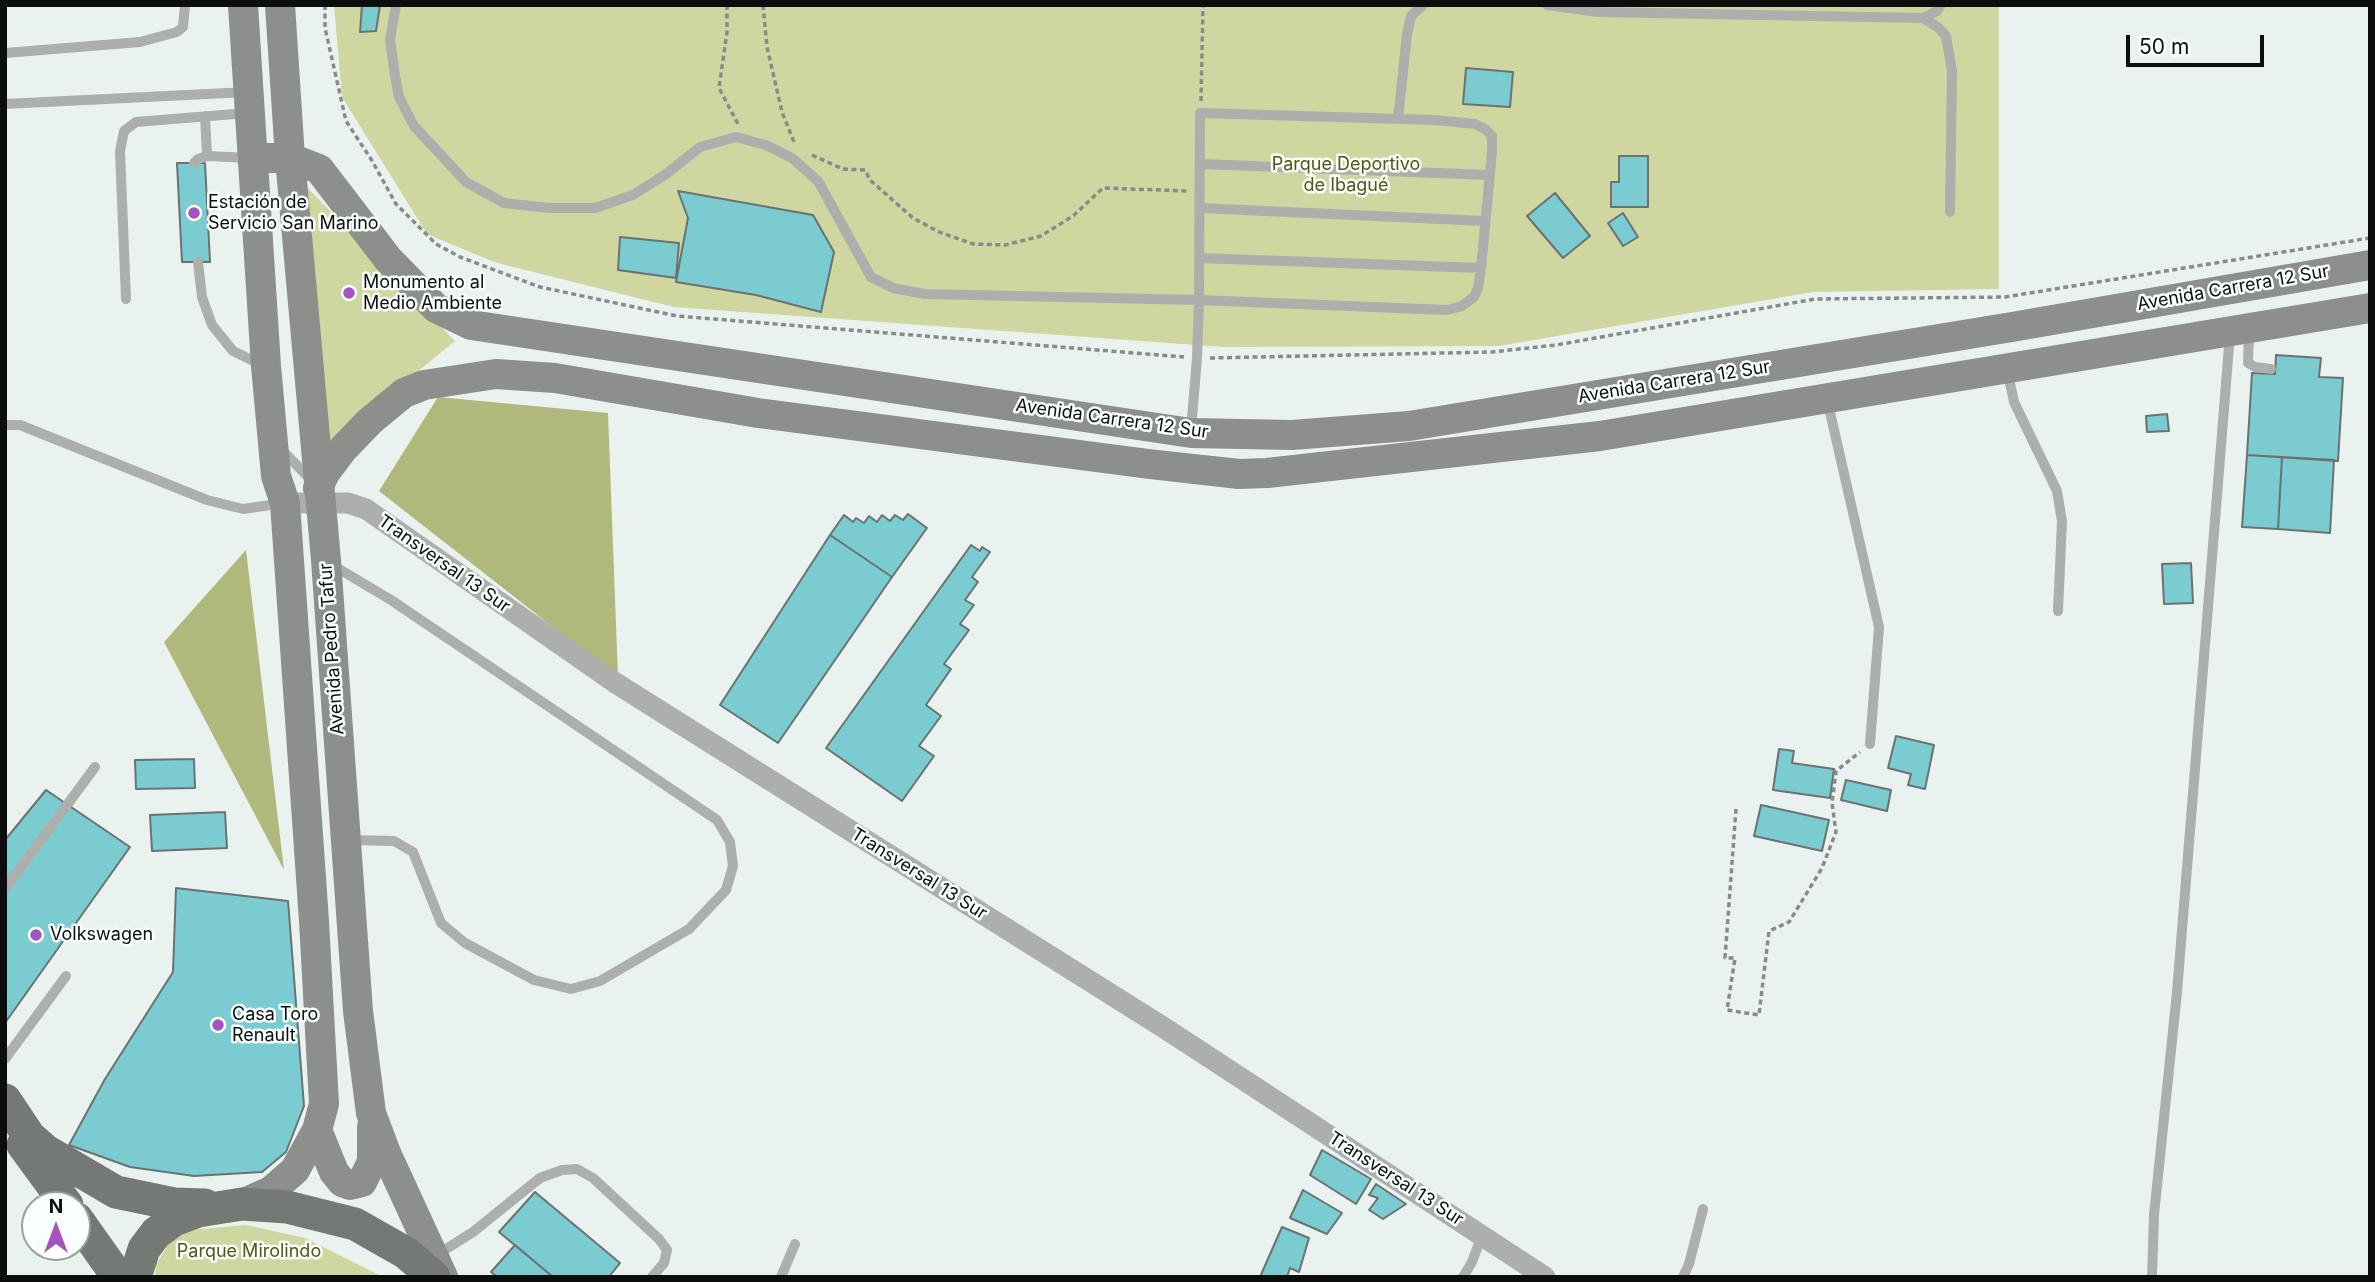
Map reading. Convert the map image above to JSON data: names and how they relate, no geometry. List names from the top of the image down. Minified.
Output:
{"streets":{"street":["Avenida Carrera 12 Sur","Transversal 13 Sur","Avenida Pedro Tafur"]},"crossings":[["Avenida Carrera 12 Sur","Avenida Pedro Tafur"],["Transversal 13 Sur","Avenida Pedro Tafur"]],"parks":["Parque Deportivo de Ibagué","Parque Mirolindo"],"places":["Estación de Servicio San Marino","Monumento al Medio Ambiente","Volkswagen","Casa Toro Renault"],"scale_bar":"50 m","north":"top"}
